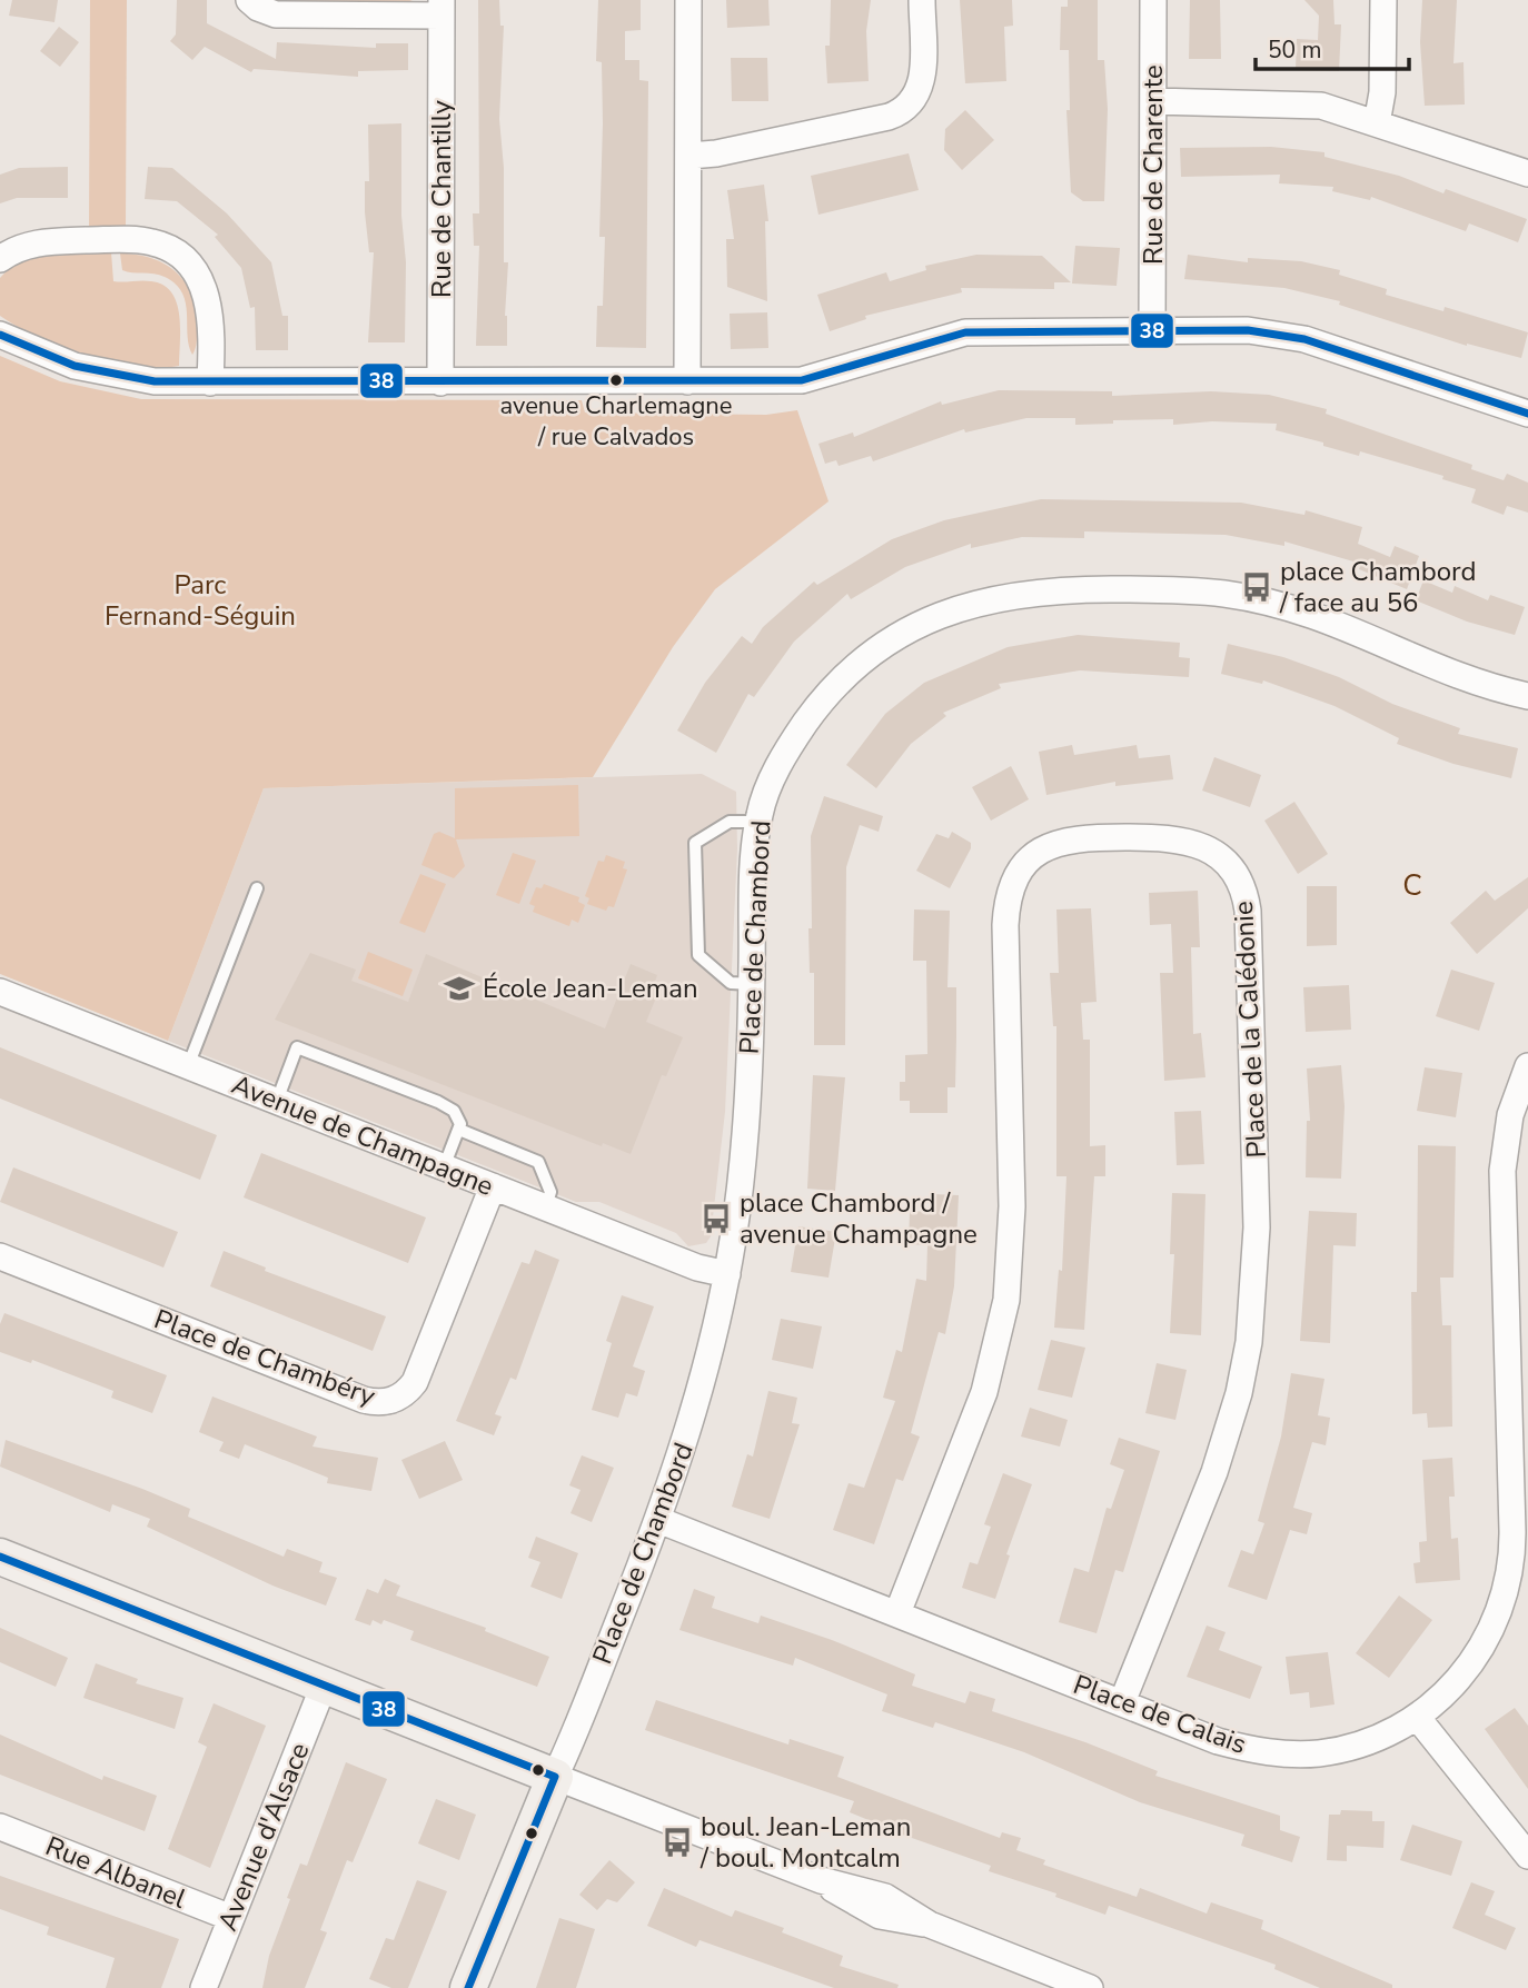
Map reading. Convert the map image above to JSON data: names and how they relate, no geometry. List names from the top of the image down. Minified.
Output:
{"streets":{"street":["Rue de Charente","Rue de Chantilly","Place de Chambord","Place de la Calédonie","Avenue de Champagne","Place de Chambéry","Place de Calais","Avenue d'Alsace","Rue Albanel"]},"crossings":[["Place de Chambord","Avenue de Champagne"],["Place de Chambord","Place de Calais"],["Place de la Calédonie","Place de Calais"],["Avenue de Champagne","Place de Chambéry"],["Avenue d'Alsace","Rue Albanel"]],"districts":["C"],"parks":["Parc Fernand-Séguin"],"places":{"other":["avenue Charlemagne / rue Calvados"],"bus stop":["place Chambord / face au 56","place Chambord / avenue Champagne","boul. Jean-Leman / boul. Montcalm"],"school or university":["École Jean-Leman"]},"lines":["transit line 38"],"scale_bar":"50 m"}
